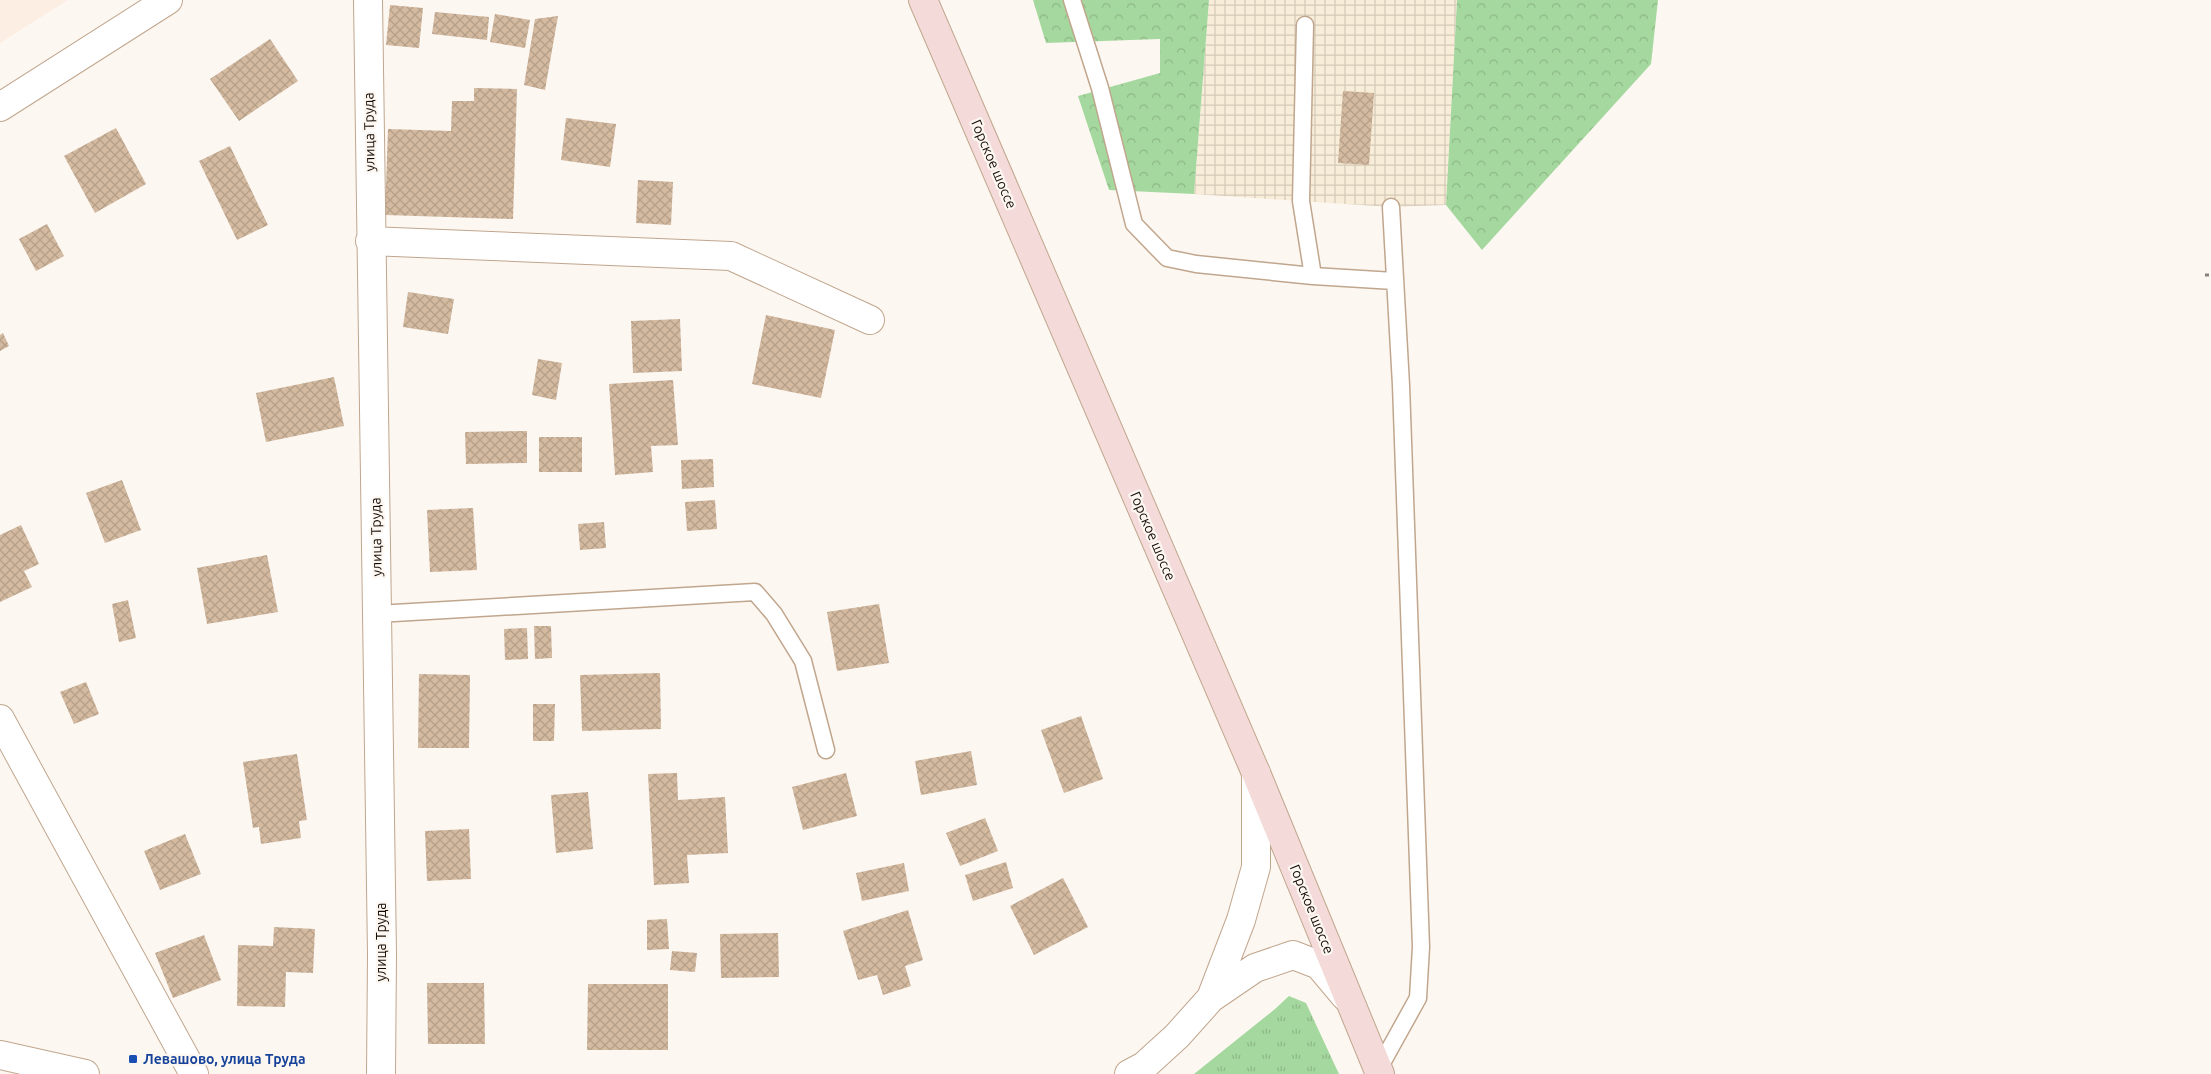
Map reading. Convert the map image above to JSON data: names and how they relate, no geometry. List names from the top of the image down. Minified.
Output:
{"streets":{"main road":["Горское шоссе"],"street":["улица Труда"]},"places":{"transit":["Левашово, улица Труда"]}}
